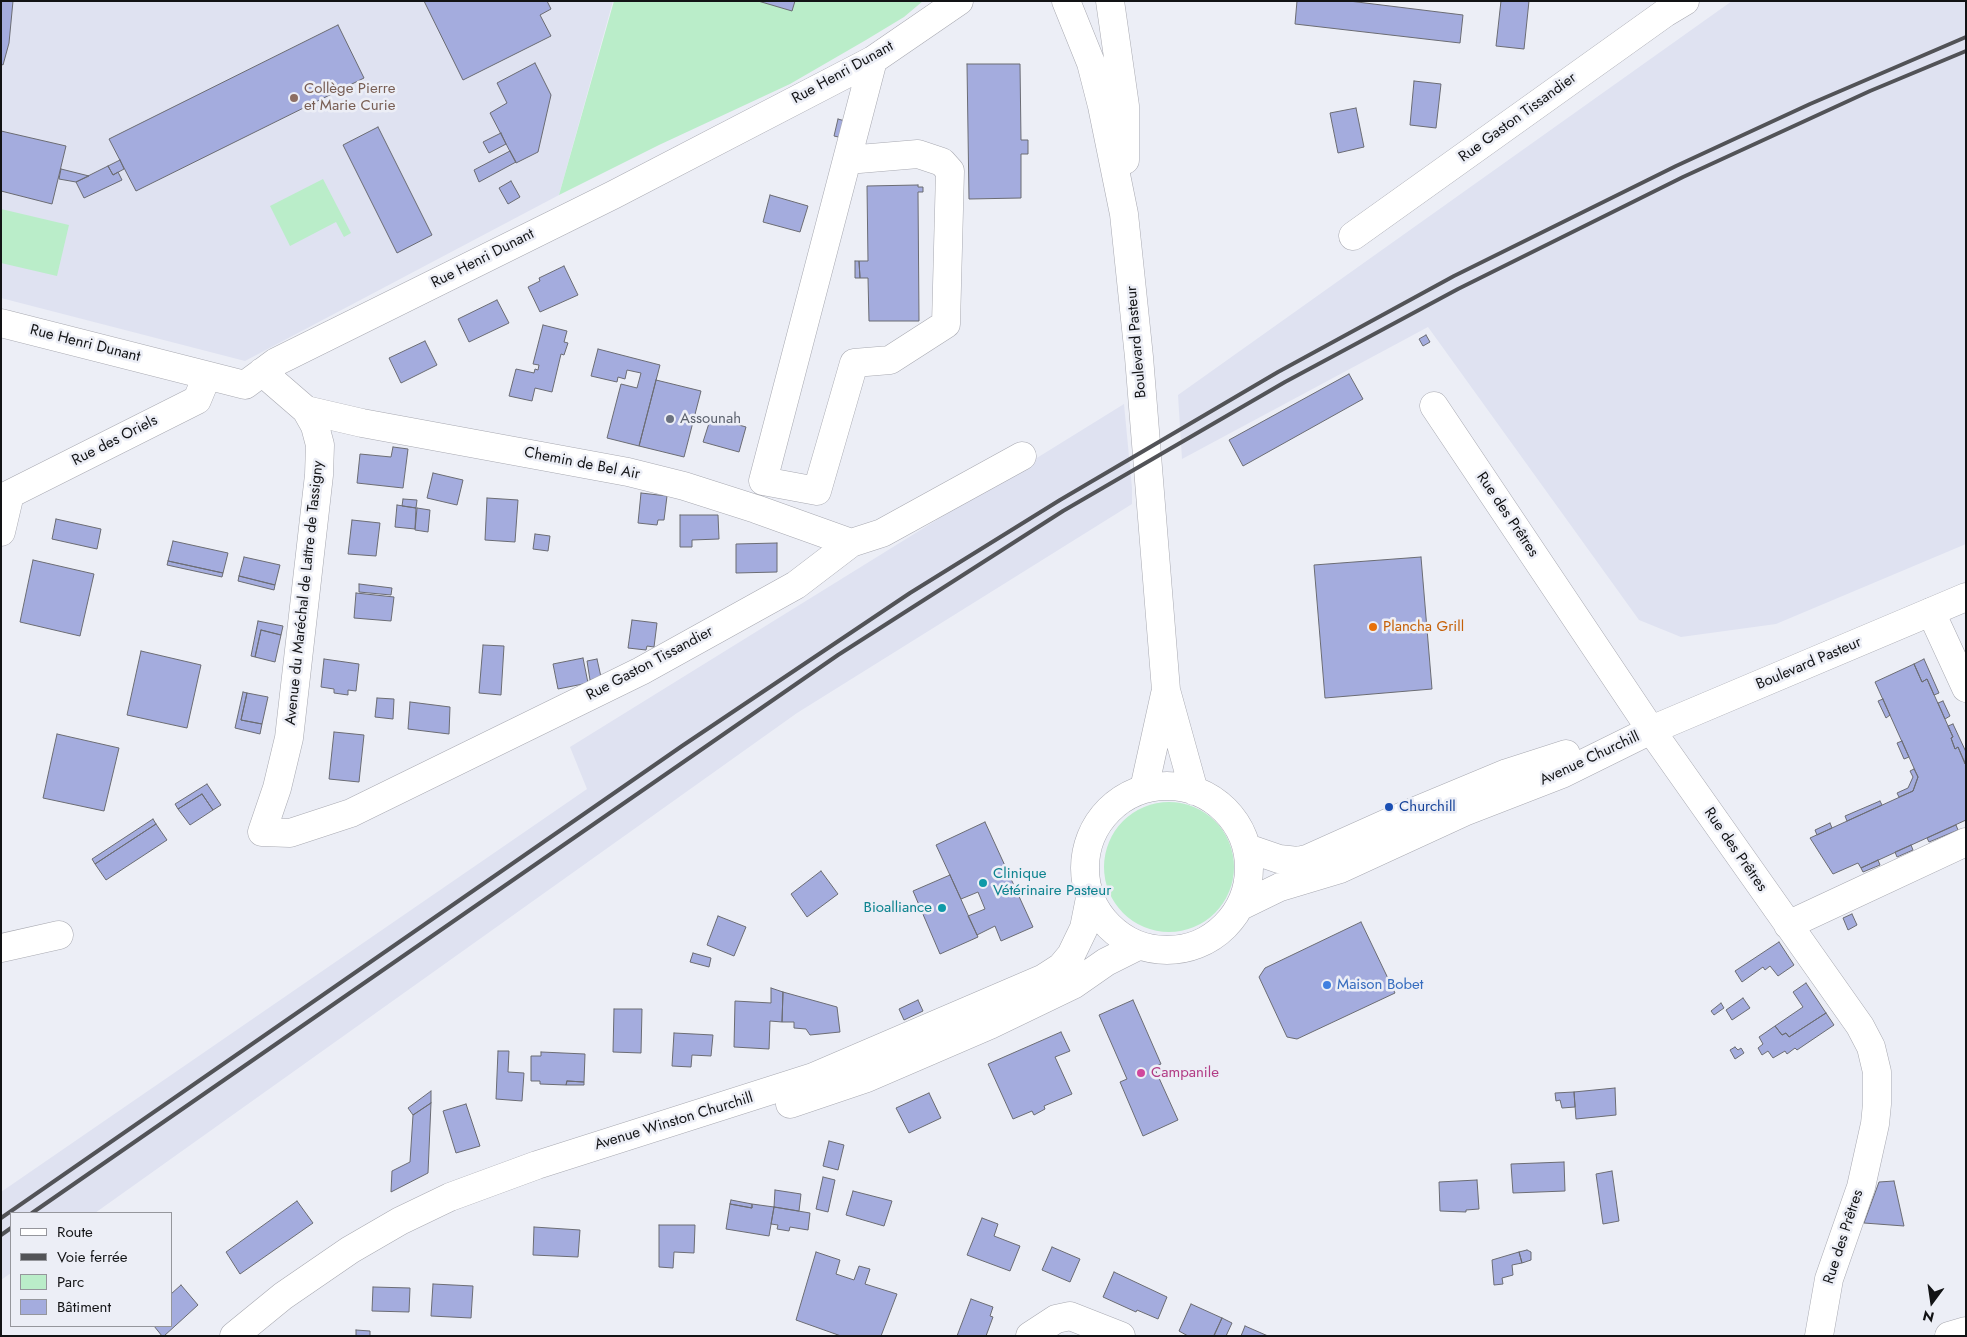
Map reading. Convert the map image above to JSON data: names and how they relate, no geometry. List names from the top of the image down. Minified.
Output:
{"streets":{"main road":["Rue Henri Dunant","Rue Gaston Tissandier","Boulevard Pasteur","Rue des Oriels","Chemin de Bel Air","Rue des Prêtres","Avenue du Maréchal de Lattre de Tassigny","Avenue Churchill","Avenue Winston Churchill"]},"crossings":[["Rue Henri Dunant","Rue des Oriels"],["Rue Henri Dunant","Avenue du Maréchal de Lattre de Tassigny"],["Rue Gaston Tissandier","Chemin de Bel Air"],["Rue Gaston Tissandier","Avenue du Maréchal de Lattre de Tassigny"],["Boulevard Pasteur","Rue des Prêtres"],["Boulevard Pasteur","Avenue Churchill"],["Chemin de Bel Air","Avenue du Maréchal de Lattre de Tassigny"],["Rue des Prêtres","Avenue Churchill"],["Avenue Churchill","Avenue Winston Churchill"]],"places":["Collège Pierre et Marie Curie","Assounah","Plancha Grill","Churchill","Clinique Vétérinaire Pasteur","Bioalliance","Maison Bobet","Campanile"],"legend":["Route","Voie ferrée","Parc","Bâtiment"],"north":"bottom"}
